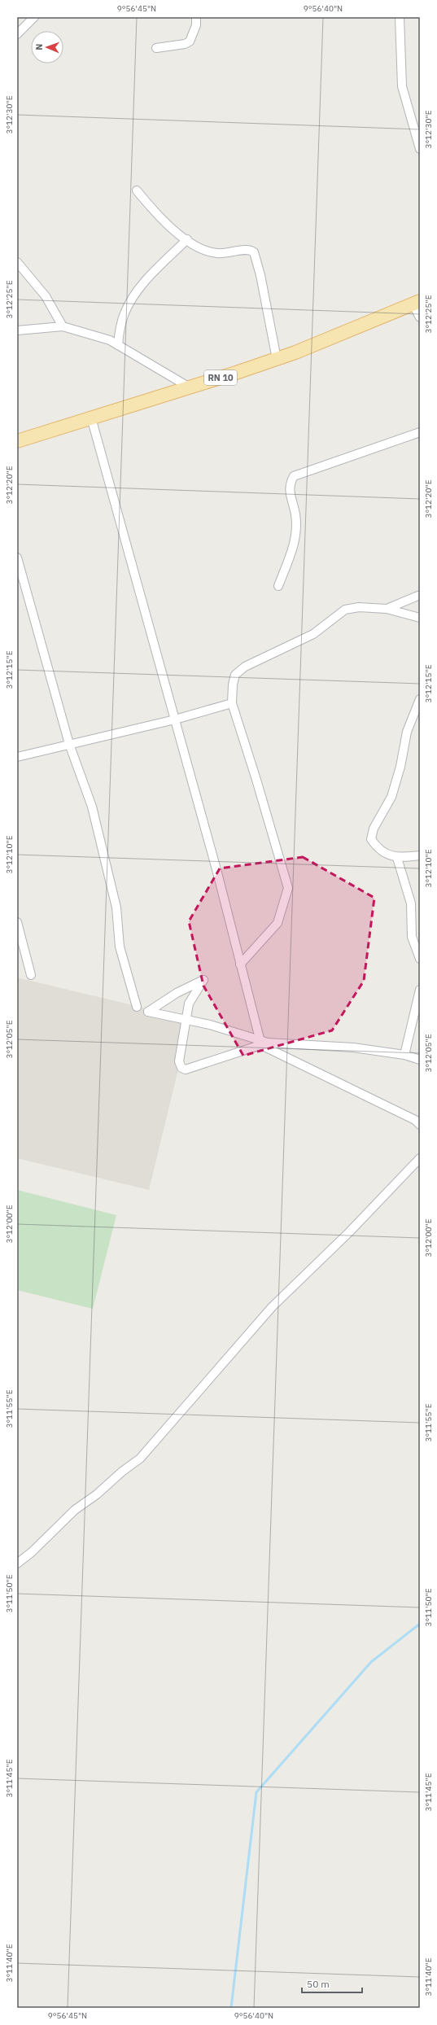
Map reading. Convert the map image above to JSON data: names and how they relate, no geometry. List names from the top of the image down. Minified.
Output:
{"streets":{"main road":["RN 10"]},"scale_bar":"50 m","north":"left","coordinates":["9°56'45\"N","9°56'40\"N","3°12'30\"E","3°12'25\"E","3°12'20\"E","3°12'15\"E","3°12'10\"E","3°12'05\"E","3°12'00\"E","3°11'55\"E","3°11'50\"E","3°11'45\"E","3°11'40\"E"]}
